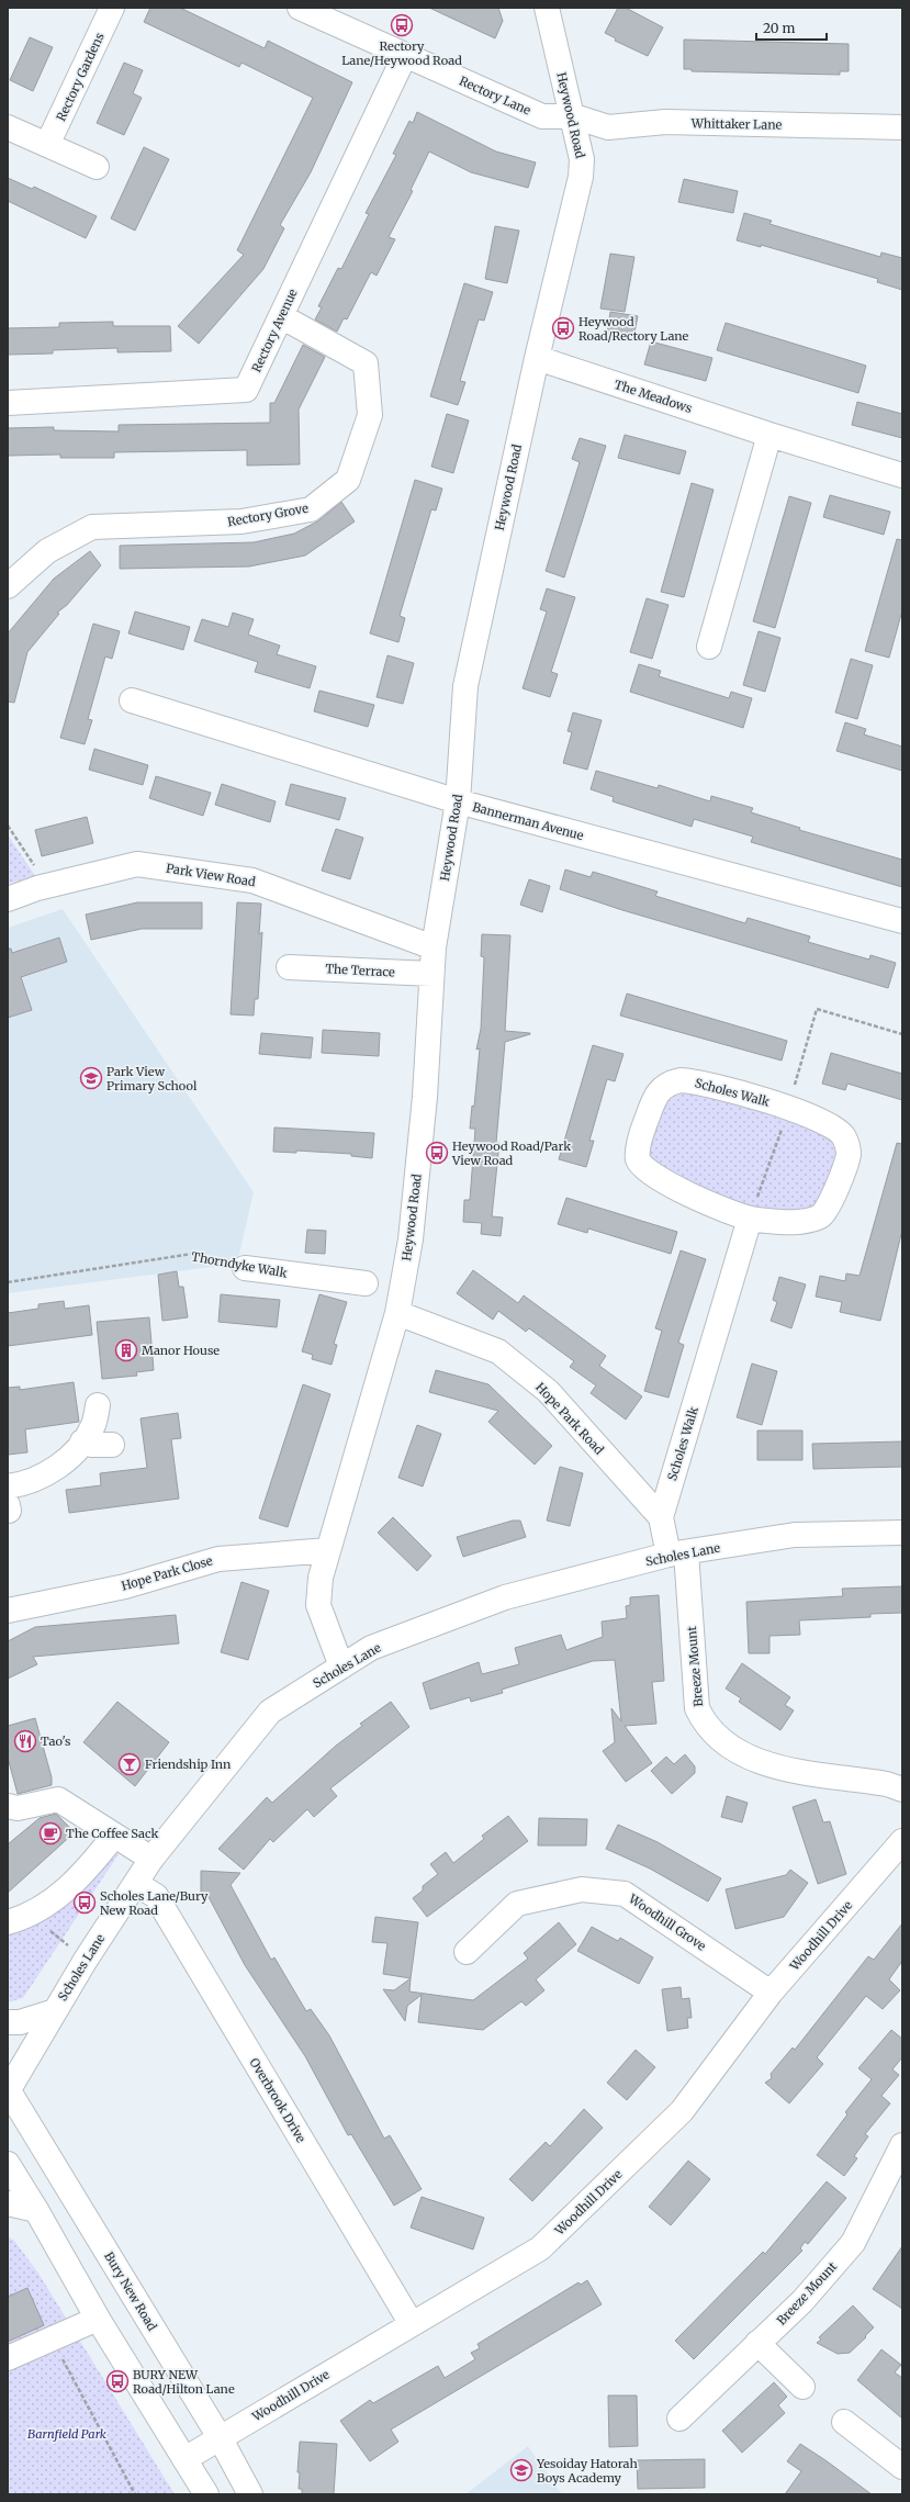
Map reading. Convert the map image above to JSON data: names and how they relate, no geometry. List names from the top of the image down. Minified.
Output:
{"streets":{"main road":["Rectory Gardens","Rectory Lane","Heywood Road","Whittaker Lane","Rectory Avenue","The Meadows","Rectory Grove","Bannerman Avenue","Park View Road","The Terrace","Scholes Walk","Thorndyke Walk","Hope Park Road","Scholes Lane","Hope Park Close","Breeze Mount","Woodhill Grove","Woodhill Drive","Overbrook Drive","Bury New Road"]},"crossings":[["Rectory Lane","Heywood Road"],["Rectory Lane","Whittaker Lane"],["Rectory Lane","Rectory Avenue"],["Heywood Road","Whittaker Lane"],["Heywood Road","The Meadows"],["Heywood Road","Bannerman Avenue"],["Heywood Road","Park View Road"],["Heywood Road","The Terrace"],["Heywood Road","Thorndyke Walk"],["Heywood Road","Hope Park Road"],["Heywood Road","Scholes Lane"],["Heywood Road","Hope Park Close"],["Rectory Avenue","Rectory Grove"],["Scholes Walk","Hope Park Road"],["Scholes Walk","Scholes Lane"],["Scholes Walk","Breeze Mount"],["Thorndyke Walk","Hope Park Road"],["Hope Park Road","Scholes Lane"],["Hope Park Road","Breeze Mount"],["Scholes Lane","Breeze Mount"],["Scholes Lane","Overbrook Drive"],["Scholes Lane","Bury New Road"],["Woodhill Grove","Woodhill Drive"],["Woodhill Drive","Overbrook Drive"],["Woodhill Drive","Bury New Road"]],"parks":["Barnfield Park"],"places":{"bus stop":["Rectory Lane/Heywood Road","Heywood Road/Rectory Lane","Heywood Road/Park View Road","Scholes Lane/Bury New Road","BURY NEW Road/Hilton Lane"],"school or university":["Park View Primary School","Yesoiday Hatorah Boys Academy"],"building":["Manor House"],"restaurant":["Tao's"],"bar":["Friendship Inn"],"cafe":["The Coffee Sack"]},"scale_bar":"20 m"}
